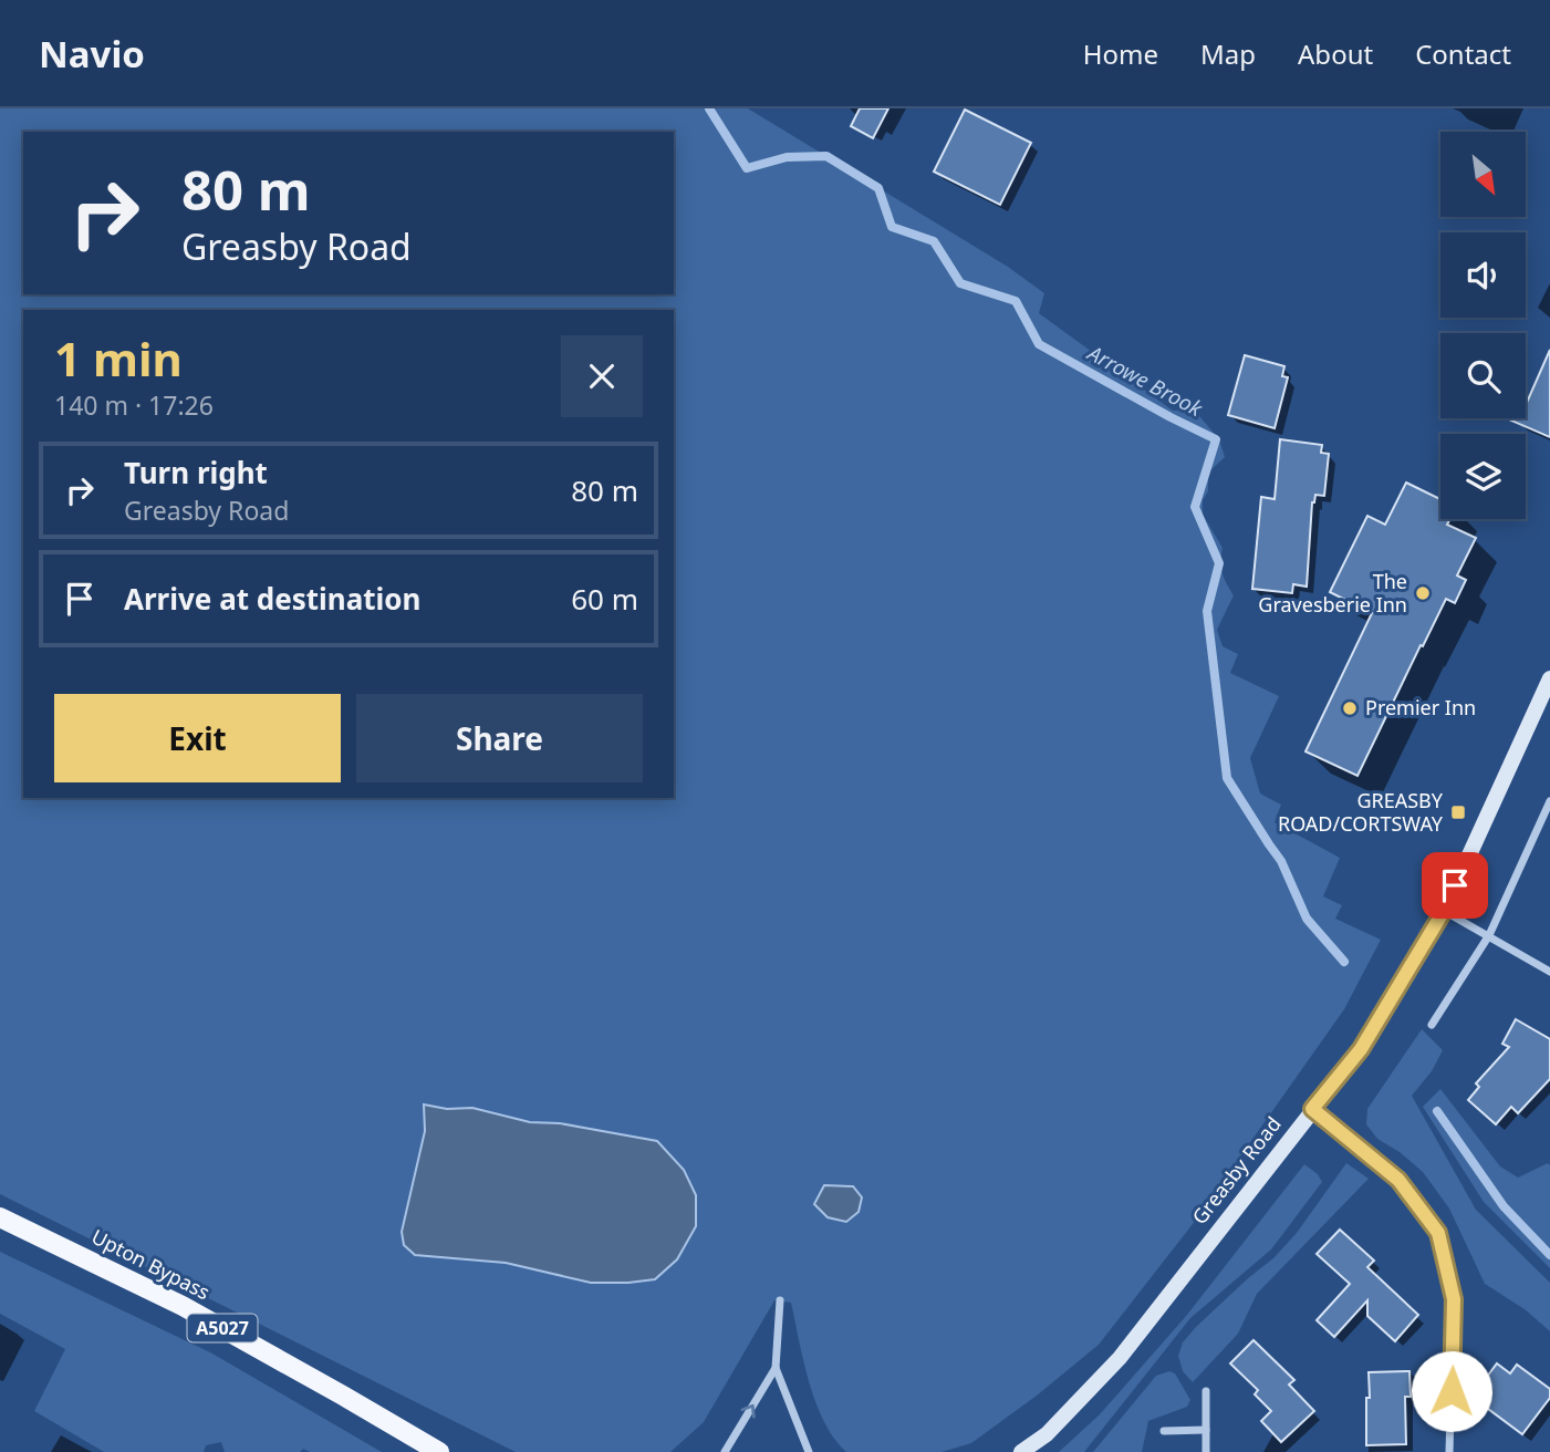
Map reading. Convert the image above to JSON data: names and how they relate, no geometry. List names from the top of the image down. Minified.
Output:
{"streets":{"main road":["Greasby Road","Upton Bypass","A5027"]},"water":["Arrowe Brook"],"places":{"other":["The Gravesberie Inn","Premier Inn"],"transit":["GREASBY ROAD/CORTSWAY"]},"north":"bottom right","page":{"header":"Navio","nav":["Home","Map","About","Contact"],"turn":["80 m","Greasby Road"],"heading":["1 min","140 m · 17:26"],"list":[{"name":"Turn right","note":"Greasby Road","value":"80 m"},{"name":"Arrive at destination","value":"60 m"}],"buttons":["Exit","Share"]}}
